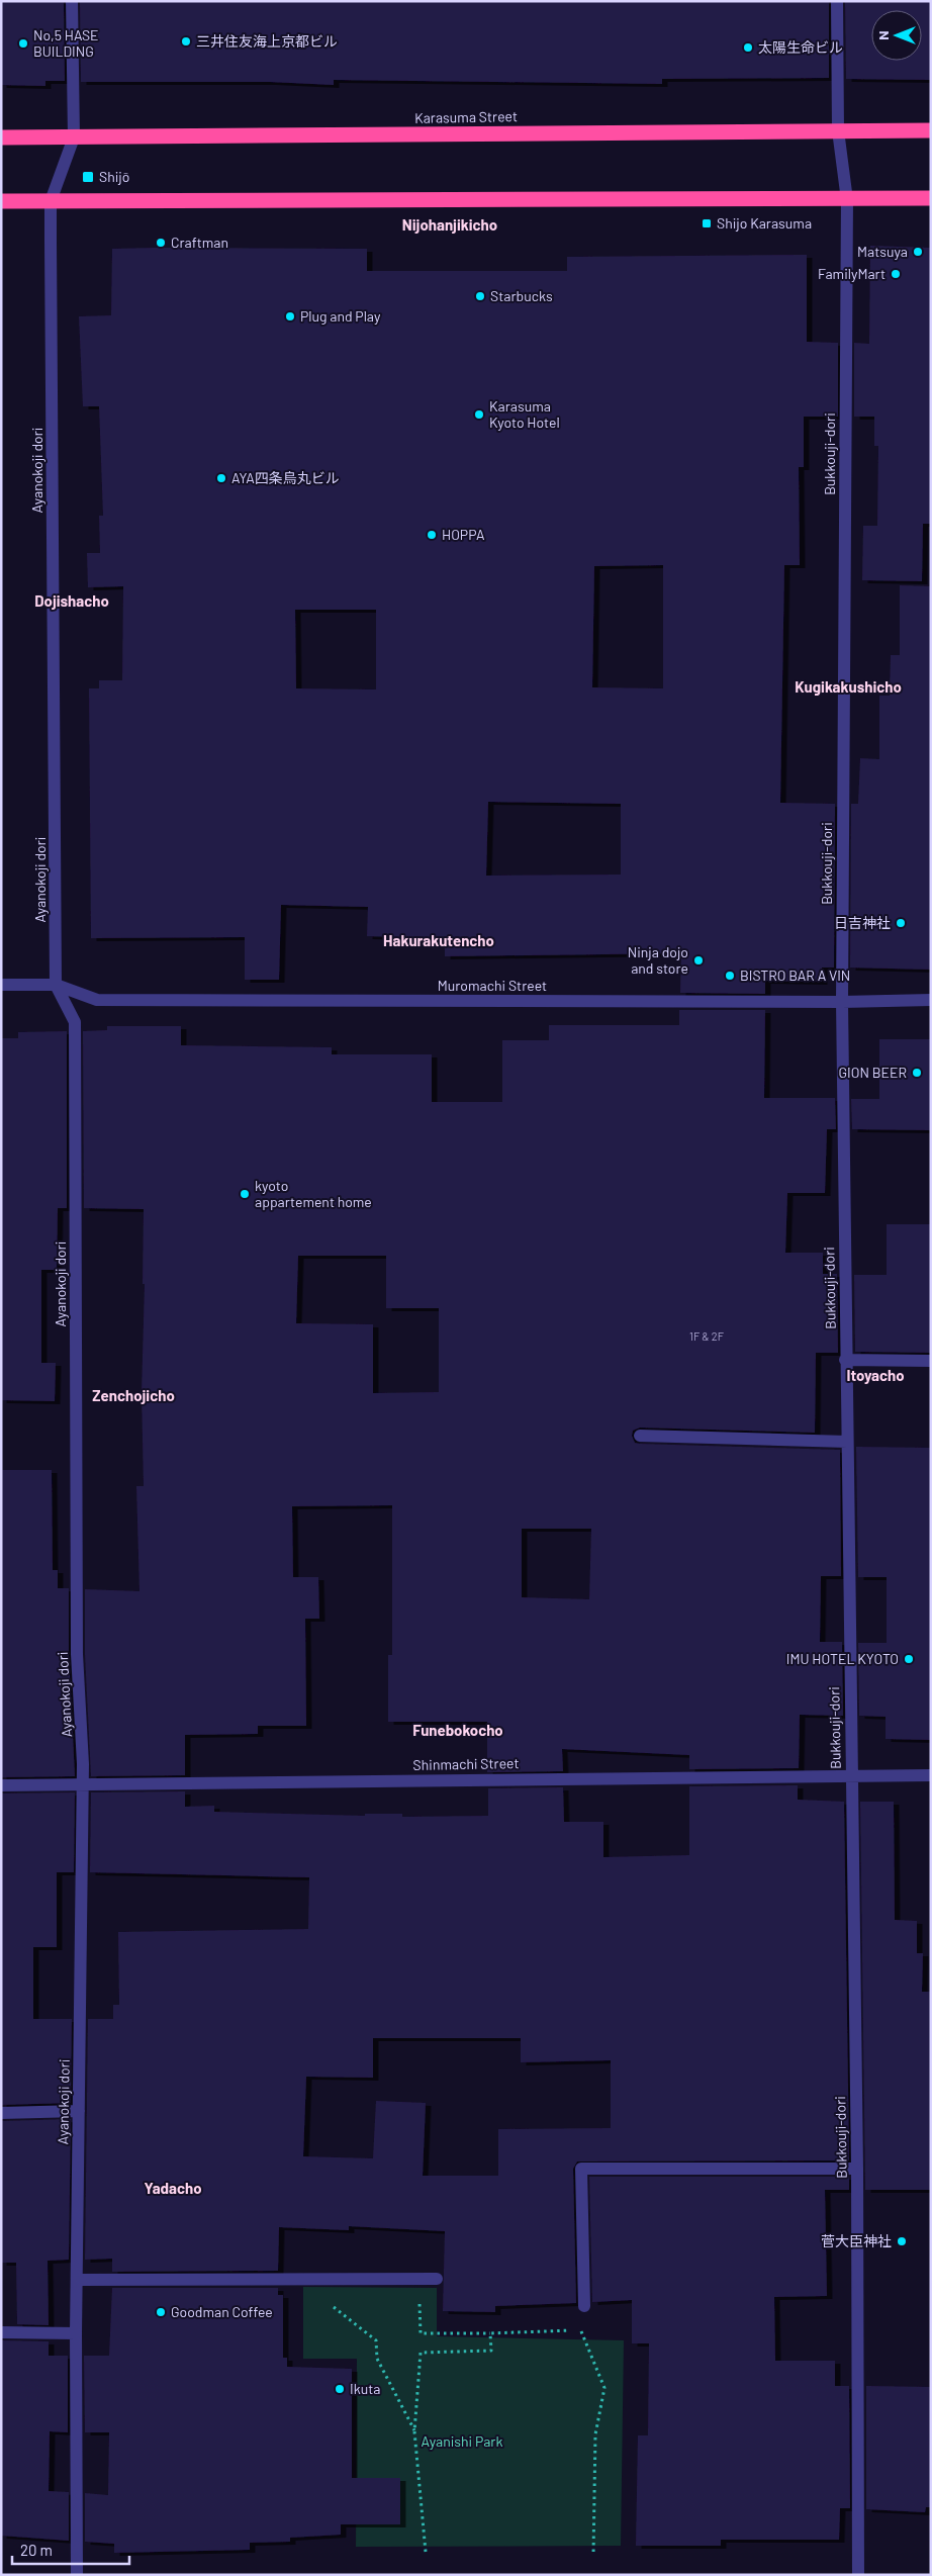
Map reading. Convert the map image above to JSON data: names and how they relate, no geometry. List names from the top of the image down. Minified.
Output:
{"streets":{"highway":["Karasuma Street"],"street":["Bukkouji-dori","Ayanokoji dori","Muromachi Street","Shinmachi Street"]},"crossings":[["Karasuma Street","Bukkouji-dori"],["Karasuma Street","Ayanokoji dori"],["Bukkouji-dori","Muromachi Street"],["Bukkouji-dori","Shinmachi Street"],["Ayanokoji dori","Muromachi Street"],["Ayanokoji dori","Shinmachi Street"]],"districts":["Nijohanjikicho","Dojishacho","Kugikakushicho","Hakurakutencho","Itoyacho","Zenchojicho","Funebokocho","Yadacho"],"parks":["Ayanishi Park"],"places":{"other":["三井住友海上京都ビル","No,5 HASE BUILDING","太陽生命ビル","Craftman","Matsuya","FamilyMart","Starbucks","Plug and Play","Karasuma Kyoto Hotel","AYA四条烏丸ビル","HOPPA","日吉神社","Ninja dojo and store","BISTRO BAR A VIN","GION BEER","kyoto appartement home","IMU HOTEL KYOTO","菅大臣神社","Goodman Coffee","Ikuta"],"transit":["Shijō","Shijo Karasuma"]},"house_numbers":["1F & 2F"],"scale_bar":"20 m","north":"left"}
